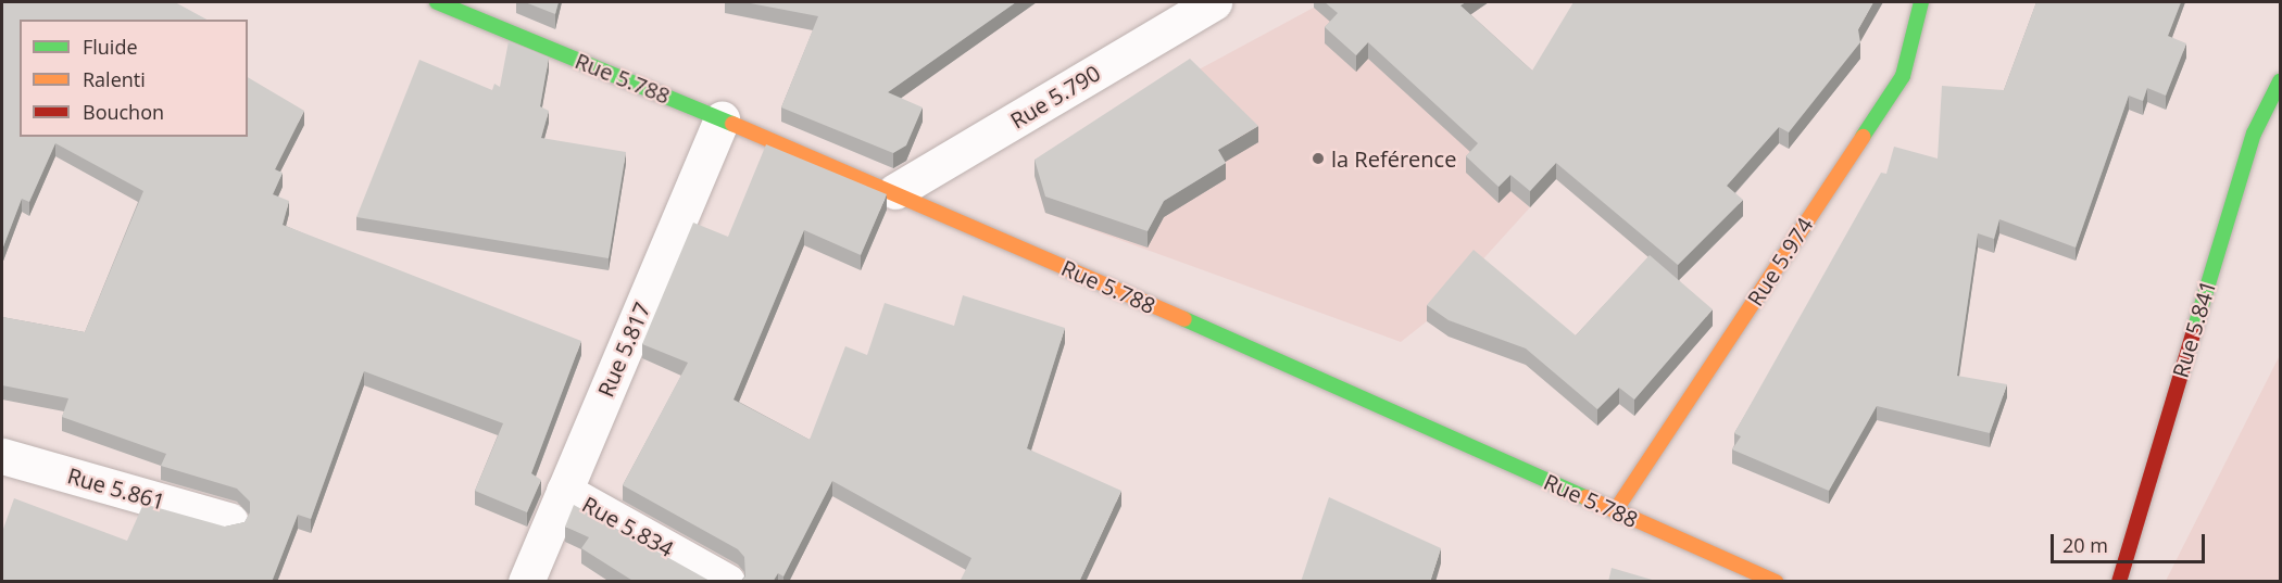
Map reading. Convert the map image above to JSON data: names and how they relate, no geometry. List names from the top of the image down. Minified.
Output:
{"streets":{"street":["Rue 5.788","Rue 5.790","Rue 5.974","Rue 5.841","Rue 5.817","Rue 5.861","Rue 5.834"]},"crossings":[["Rue 5.788","Rue 5.790"],["Rue 5.788","Rue 5.974"],["Rue 5.788","Rue 5.817"],["Rue 5.817","Rue 5.834"]],"places":["la Reférence"],"legend":["Fluide","Ralenti","Bouchon"],"scale_bar":"20 m"}
